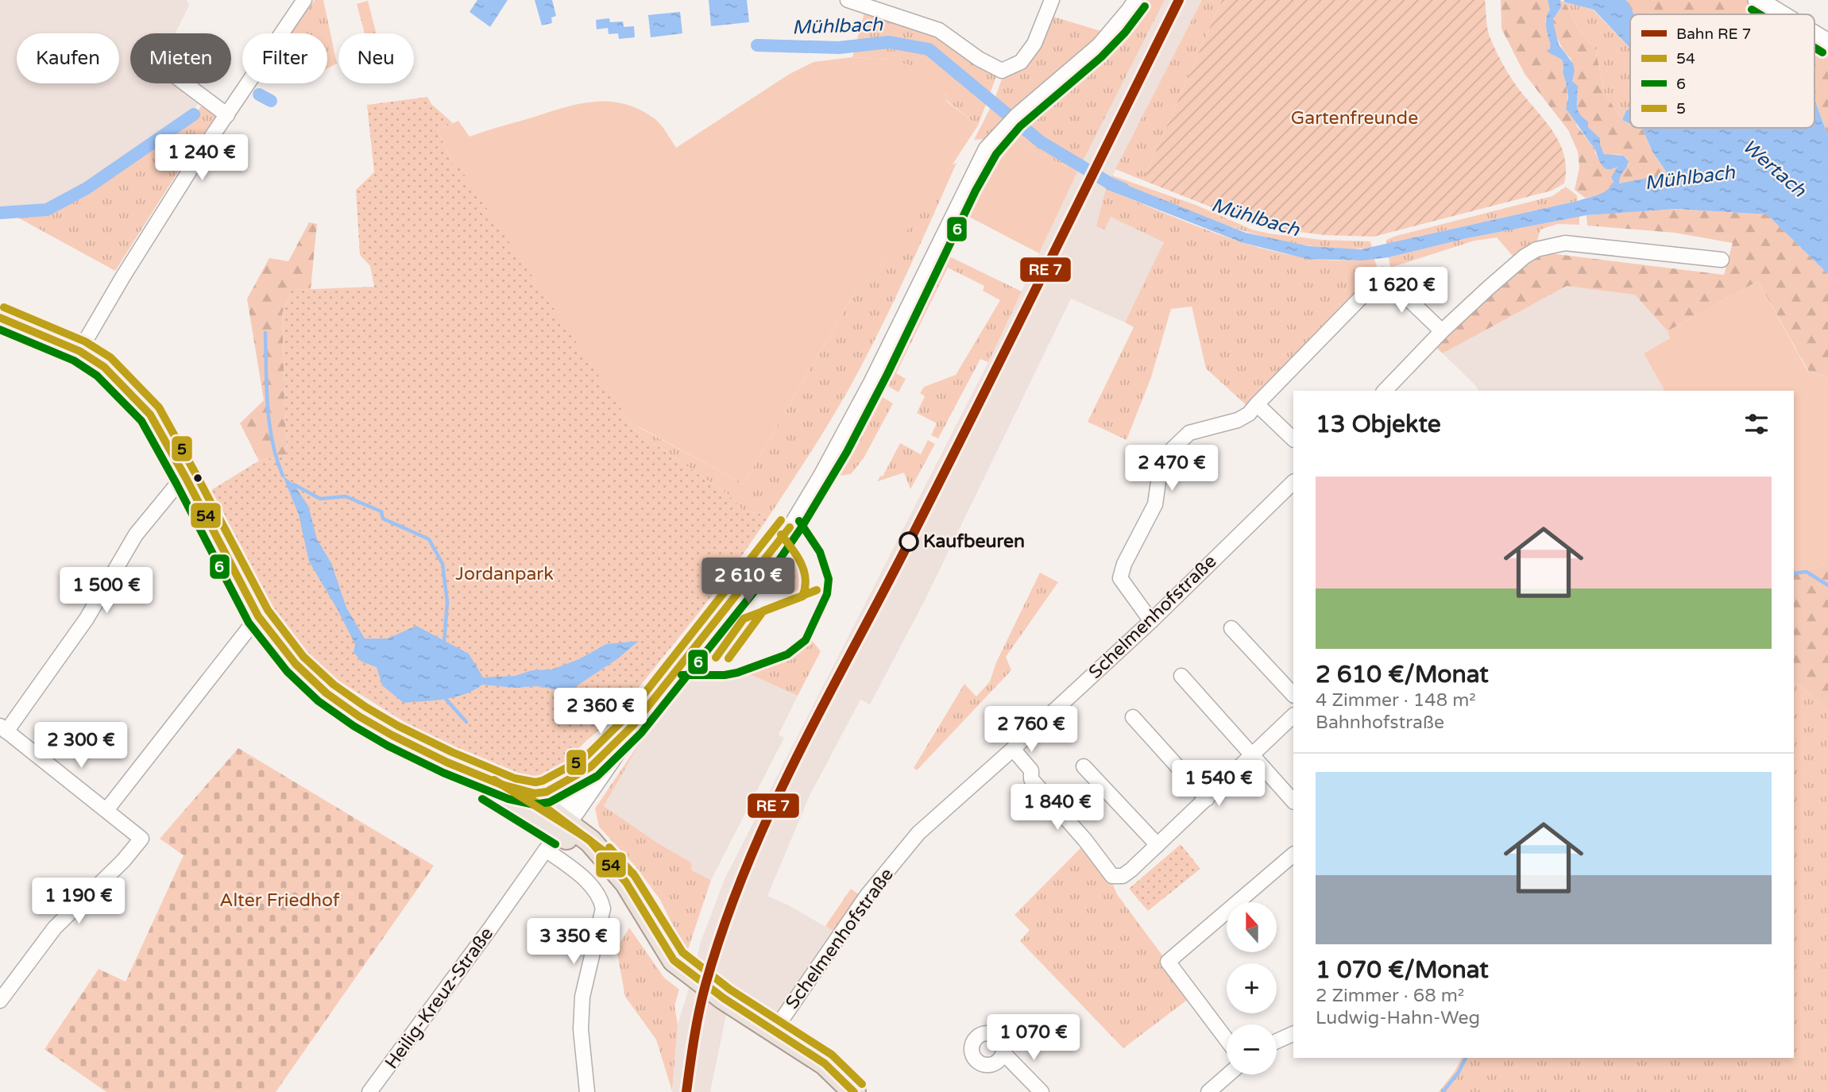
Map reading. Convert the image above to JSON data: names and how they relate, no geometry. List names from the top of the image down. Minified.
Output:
{"streets":{"street":["Schelmenhofstraße","Heilig-Kreuz-Straße"]},"water":["Mühlbach","Wertach"],"parks":["Gartenfreunde","Jordanpark","Alter Friedhof"],"places":["Kaufbeuren"],"lines":["transit line 6","transit line 5","transit line 54"],"legend":["Bahn RE 7","54","6","5"],"north":"top","page":{"chip":["Kaufen","Mieten","Filter","Neu"],"price":["1 240 €","1 620 €","2 470 €","2 610 €","1 500 €","2 360 €","2 760 €","2 300 €","1 540 €","1 840 €","1 190 €","3 350 €","1 070 €"],"heading":"13 Objekte","list":[{"name":"2 610 €/Monat","note":"4 Zimmer · 148 m² · Bahnhofstraße"},{"name":"1 070 €/Monat","note":"2 Zimmer · 68 m² · Ludwig-Hahn-Weg"}],"map_buttons":["+","−"]}}
